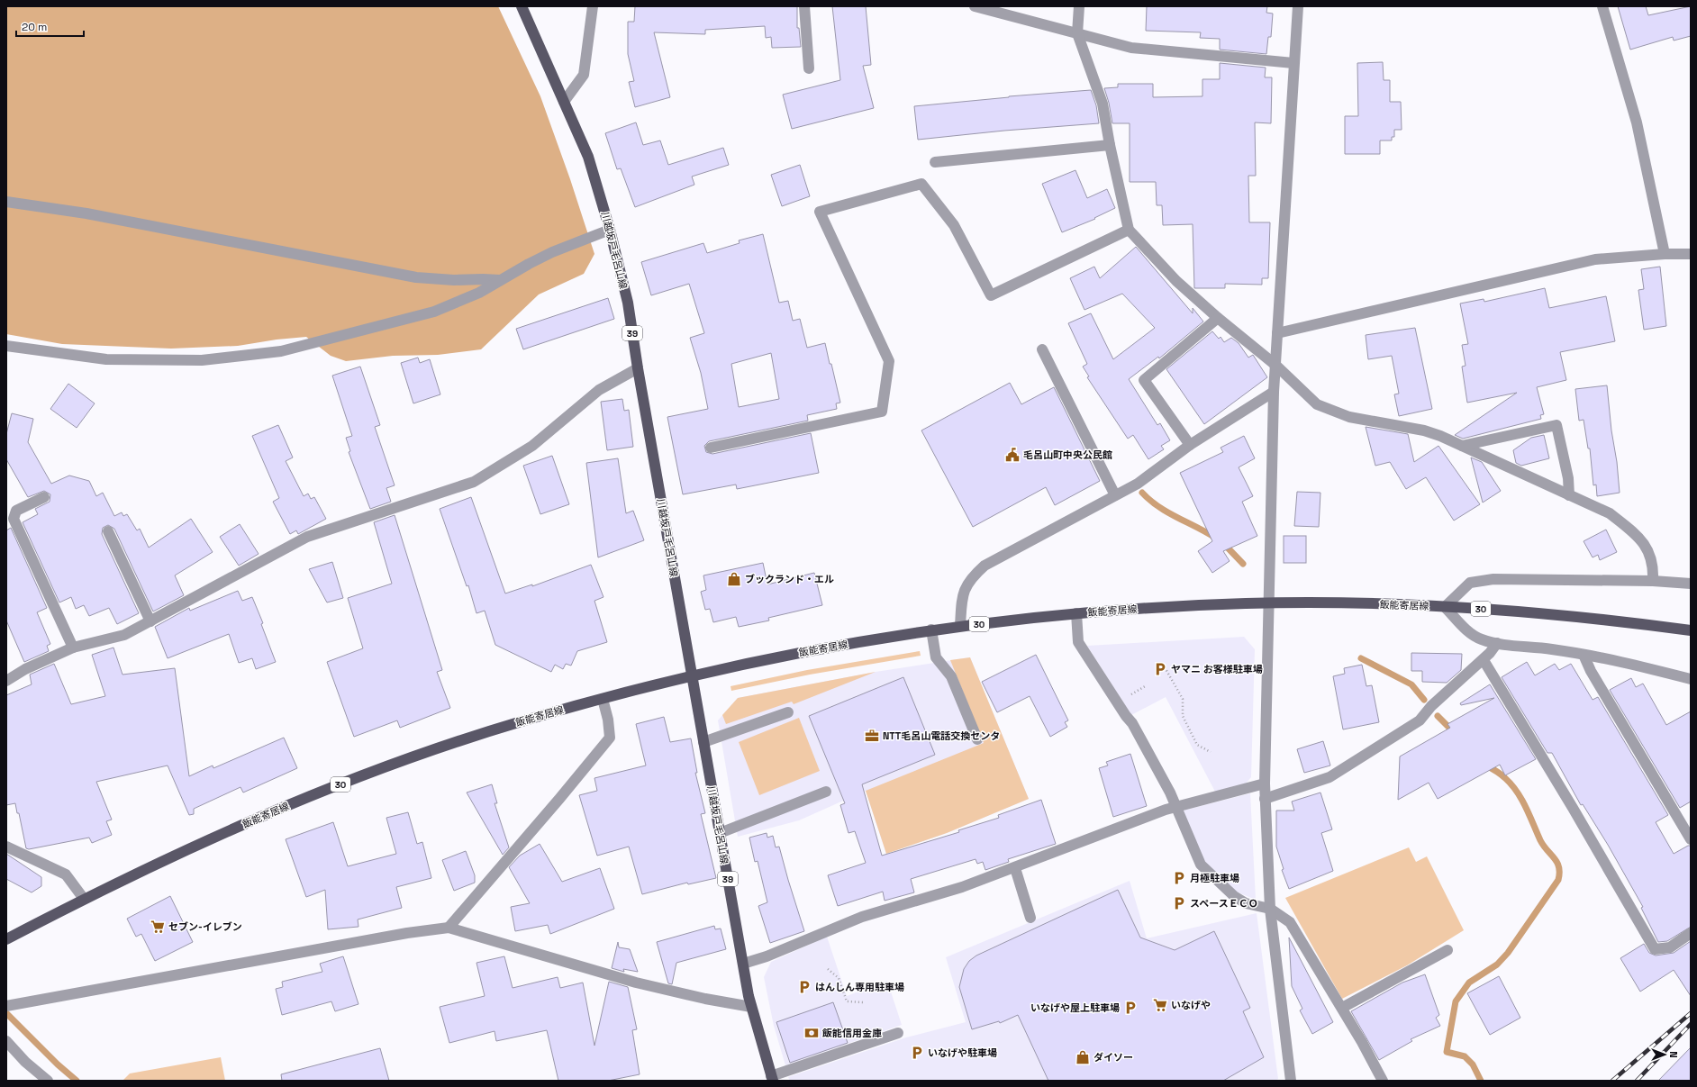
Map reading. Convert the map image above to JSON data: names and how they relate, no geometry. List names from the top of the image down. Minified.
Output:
{"streets":{"main road":["川越坂戸毛呂山線","39","飯能寄居線","30"]},"crossings":[["川越坂戸毛呂山線","飯能寄居線"]],"places":{"public building":["毛呂山町中央公民館"],"shop":["ブックランド・エル","ダイソー"],"parking":["ヤマニ お客様駐車場","月極駐車場","スペースＥＣＯ","はんしん専用駐車場","いなげや屋上駐車場","いなげや駐車場"],"office":["NTT毛呂山電話交換センタ"],"supermarket":["セブン-イレブン","いなげや"],"bank":["飯能信用金庫"]},"scale_bar":"20 m","north":"right"}
